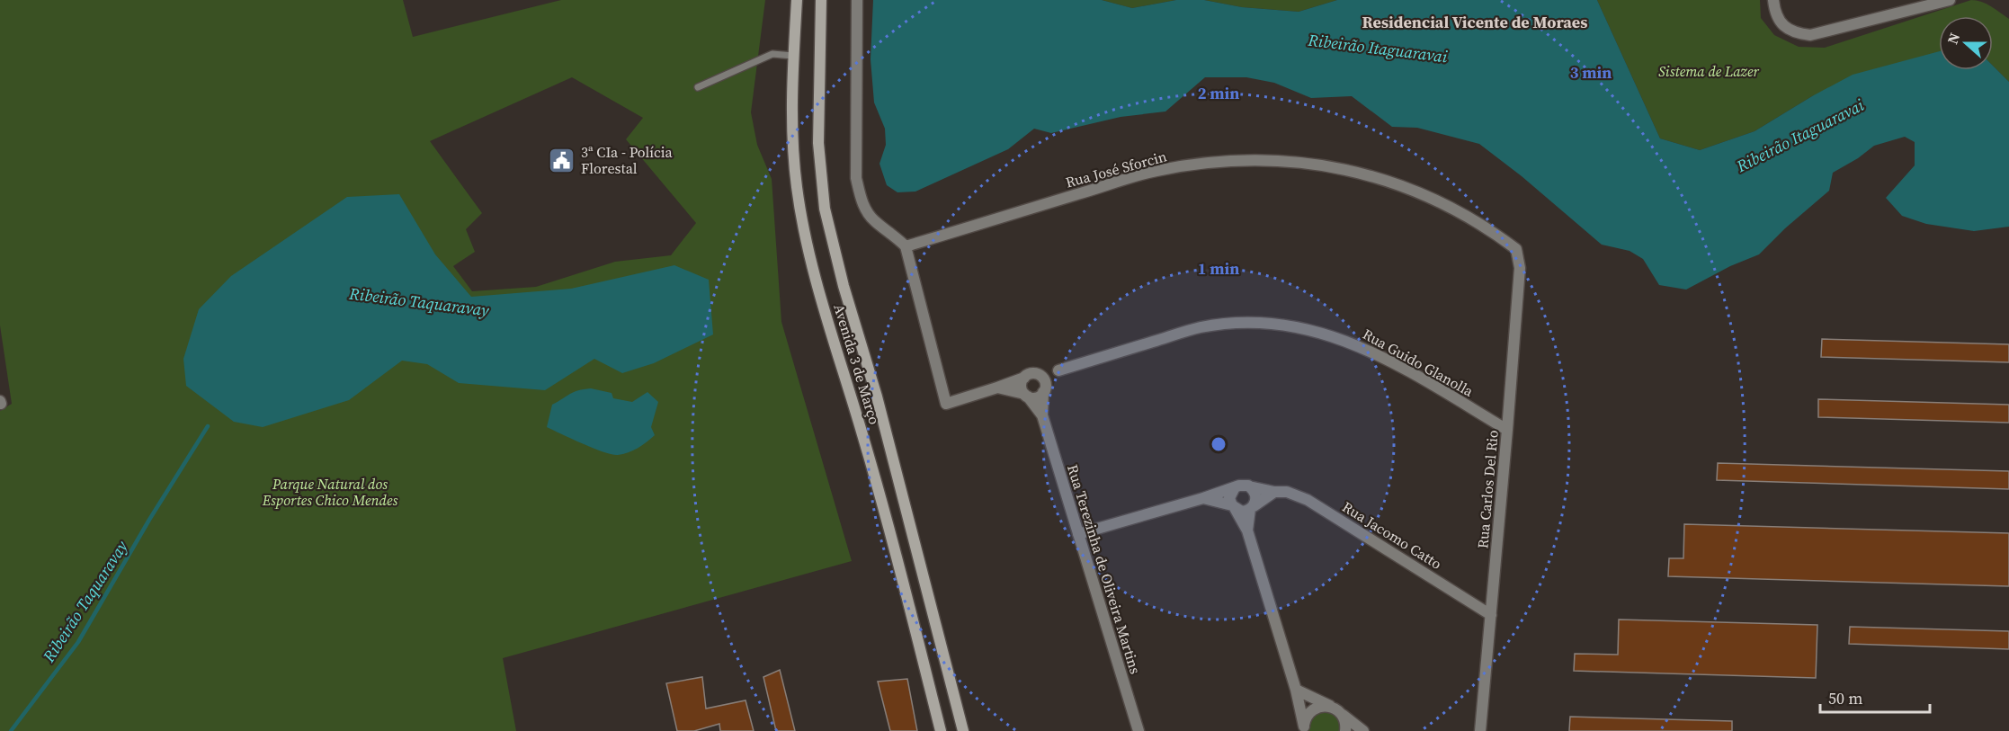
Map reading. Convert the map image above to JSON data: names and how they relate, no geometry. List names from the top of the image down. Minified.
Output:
{"streets":{"main road":["Avenida 3 de Março"],"street":["Rua José Sforcin","Rua Guido Glanolla","Rua Carlos Del Rio","Rua Jacomo Catto","Rua Terezinha de Oliveira Martins"]},"crossings":[["Rua José Sforcin","Rua Carlos Del Rio"],["Rua Guido Glanolla","Rua Carlos Del Rio"],["Rua Guido Glanolla","Rua Terezinha de Oliveira Martins"],["Rua Carlos Del Rio","Rua Jacomo Catto"]],"districts":["Residencial Vicente de Moraes"],"water":["Ribeirão Itaguaravai","Ribeirão Taquaravay"],"parks":["Sistema de Lazer","Parque Natural dos Esportes Chico Mendes"],"places":{"public building":["3ª CIa - Polícia Florestal"]},"scale_bar":"50 m","north":"left","rings":["3 min","2 min","1 min"]}
